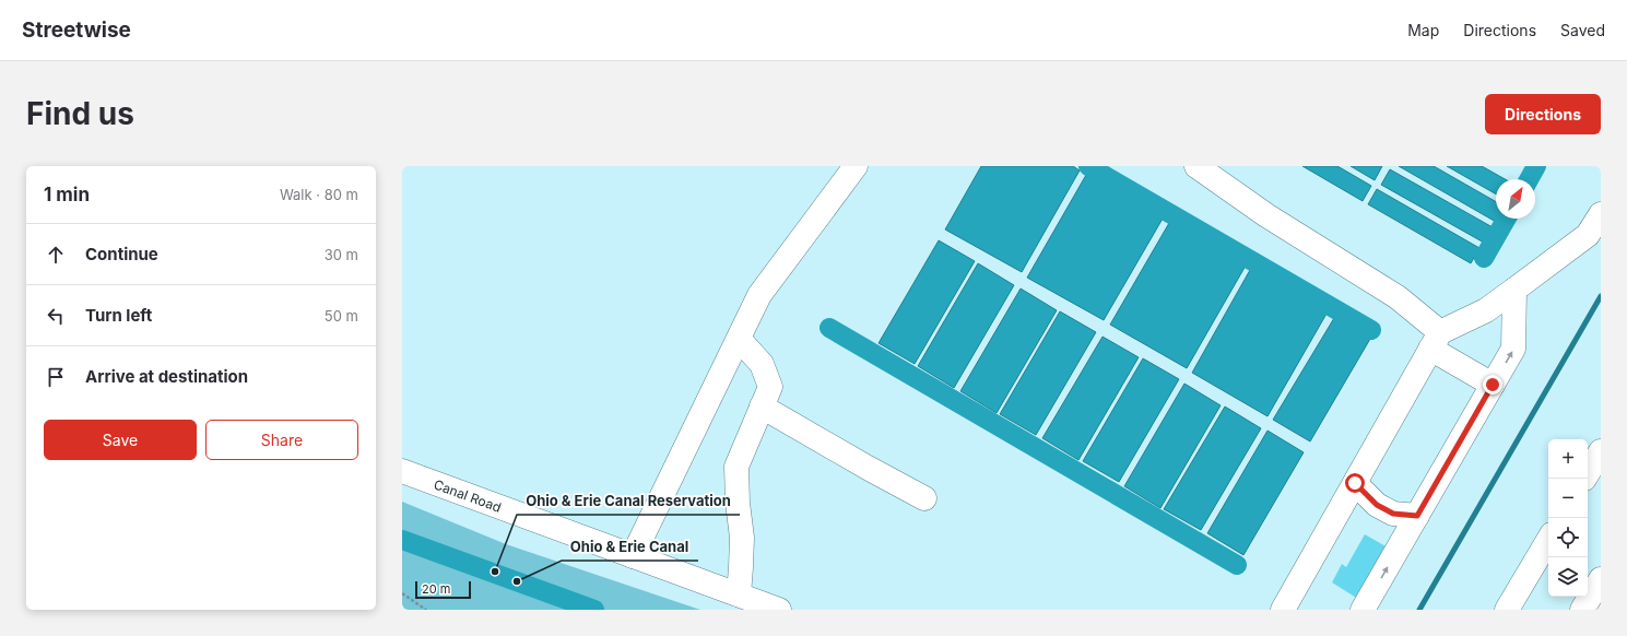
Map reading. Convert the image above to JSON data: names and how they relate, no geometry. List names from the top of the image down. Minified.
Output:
{"streets":{"street":["Canal Road"]},"places":["Ohio & Erie Canal Reservation","Ohio & Erie Canal"],"scale_bar":"20 m","north":"top right","page":{"header":"Streetwise","nav":["Map","Directions","Saved"],"buttons":["Directions",["Save","Share"]],"title":"Find us","heading":["1 min","Walk · 80 m"],"list":[["Continue","30 m"],["Turn left","50 m"],"Arrive at destination"],"map_buttons":["+","−"],"scale":"20 m"}}
